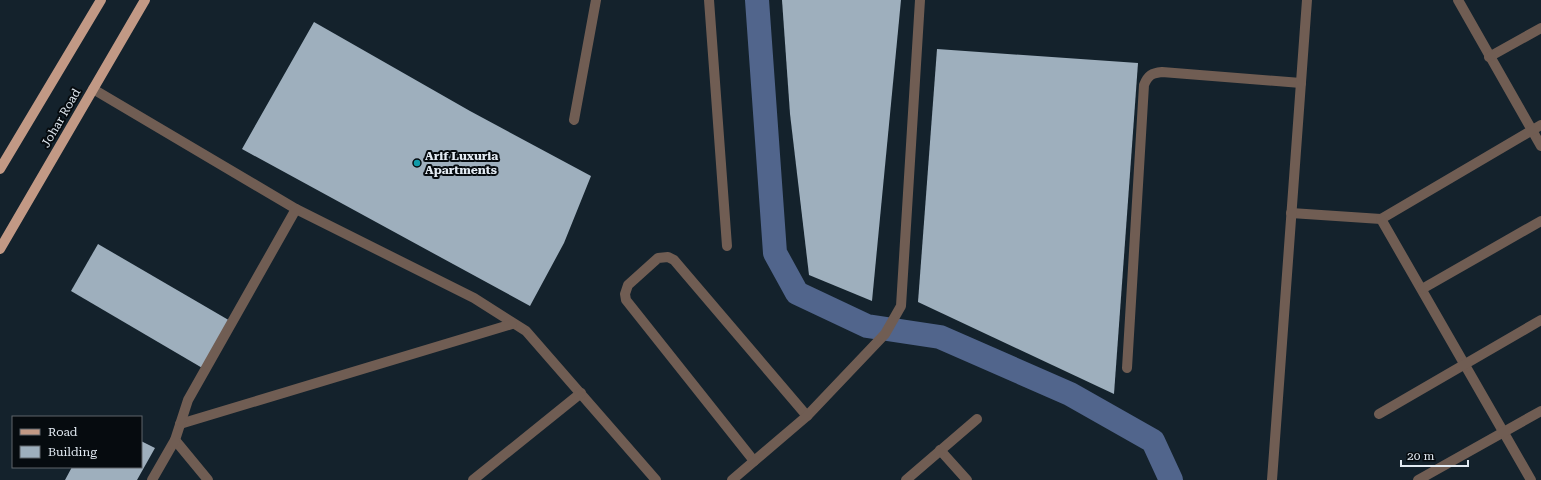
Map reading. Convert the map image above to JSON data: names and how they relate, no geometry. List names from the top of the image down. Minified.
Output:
{"streets":{"main road":["Johar Road"]},"places":["Arif Luxuria Apartments"],"legend":["Road","Building"],"scale_bar":"20 m"}
